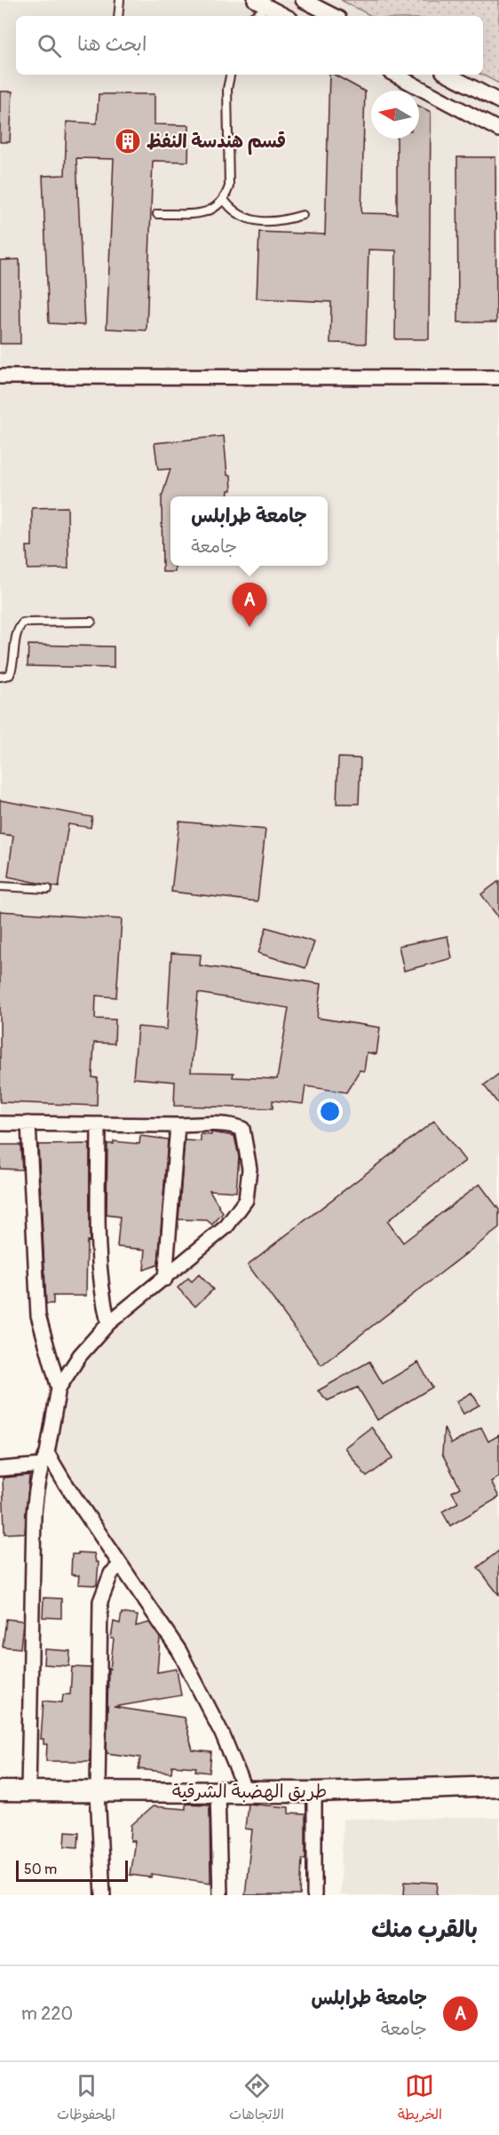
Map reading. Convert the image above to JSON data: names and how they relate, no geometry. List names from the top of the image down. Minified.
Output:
{"streets":{"main road":["طريق الهضبة الشرقية"]},"places":{"building":["قسم هندسة النفظ"]},"scale_bar":"50 m","north":"left","page":{"search":"ابحث هنا","popup":["جامعة طرابلس","جامعة"],"pins":"A","scale":"50 m","heading":"بالقرب منك","list":[{"mark":"A","name":"جامعة طرابلس","note":"جامعة","value":"220 m"}],"nav":["الخريطة","الاتجاهات","المحفوظات"]}}
